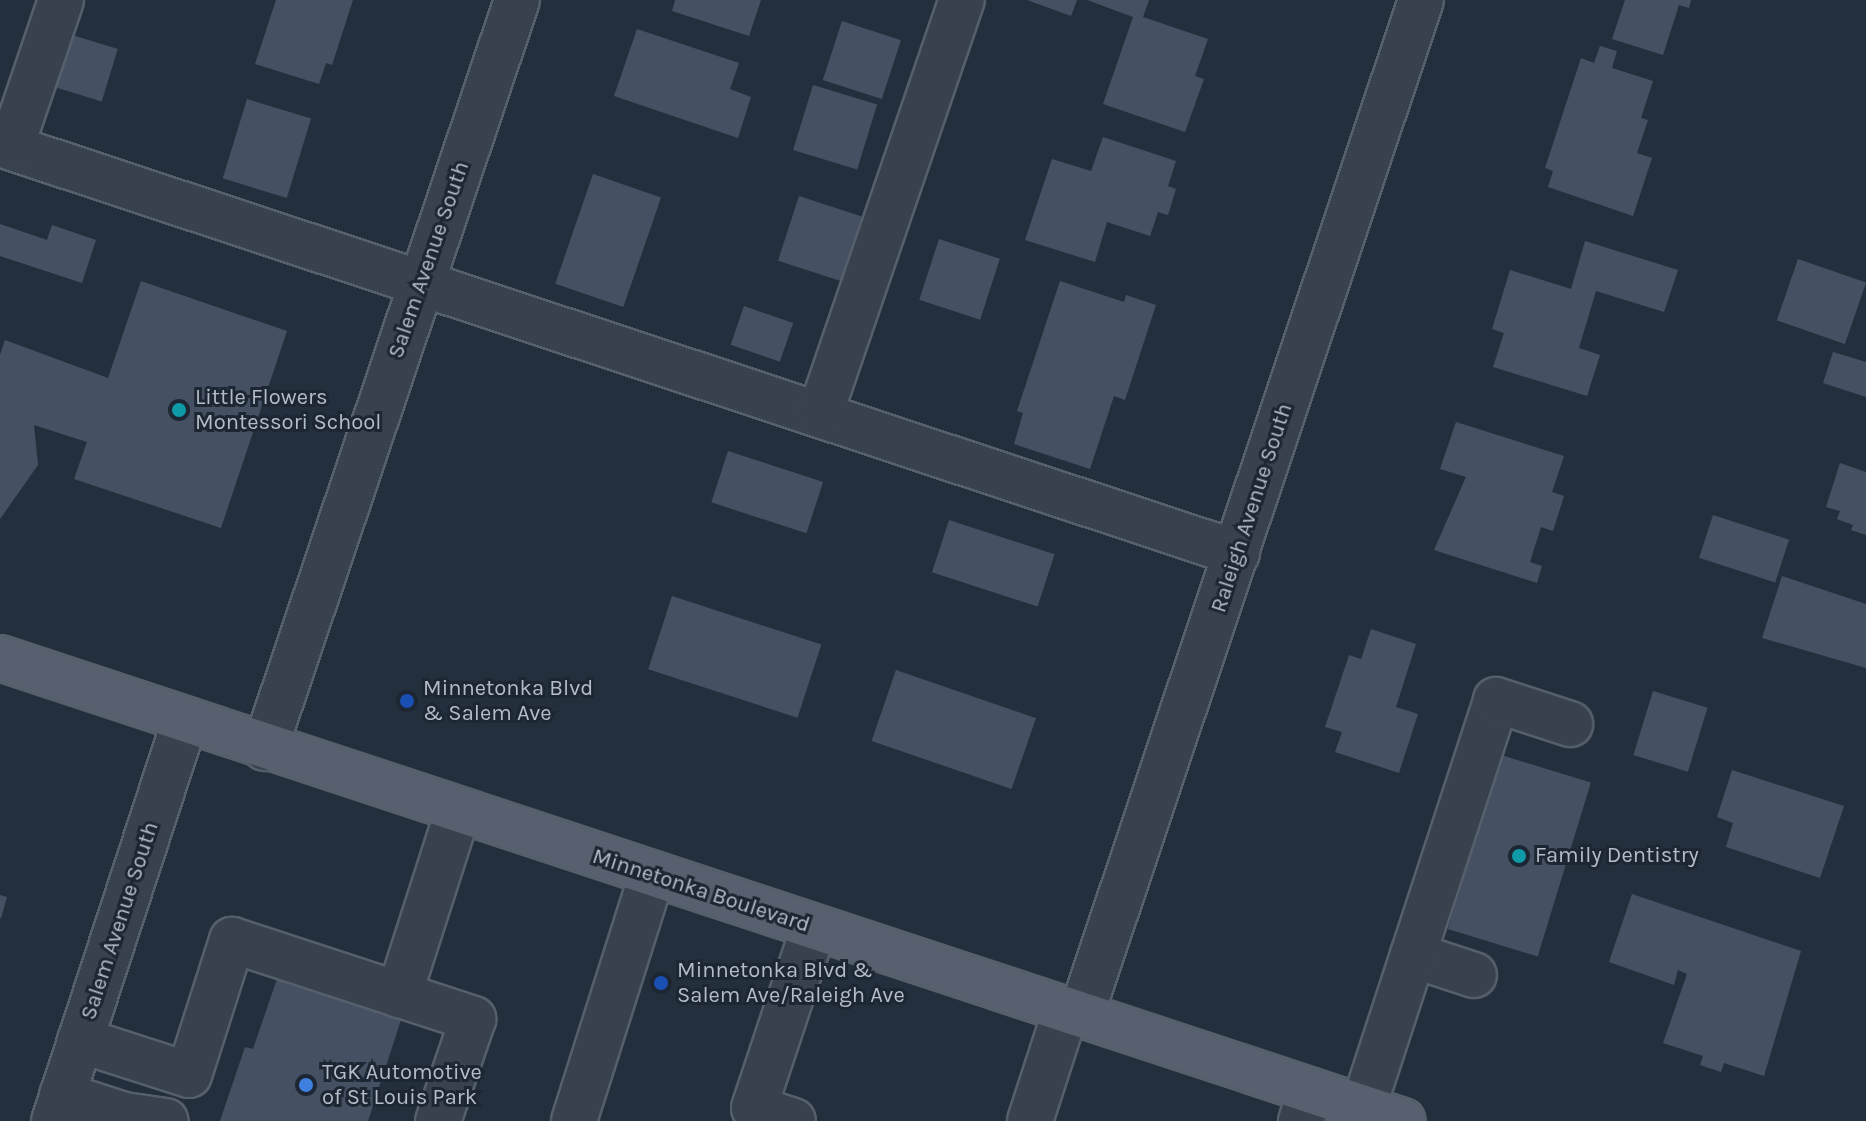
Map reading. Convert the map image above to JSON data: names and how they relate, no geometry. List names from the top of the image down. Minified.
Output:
{"streets":{"main road":["Minnetonka Boulevard"],"street":["Salem Avenue South","Raleigh Avenue South"]},"crossings":[["Salem Avenue South","Minnetonka Boulevard"],["Raleigh Avenue South","Minnetonka Boulevard"]],"places":["Little Flowers Montessori School","Minnetonka Blvd & Salem Ave","Family Dentistry","Minnetonka Blvd & Salem Ave/Raleigh Ave","TGK Automotive of St Louis Park"]}
